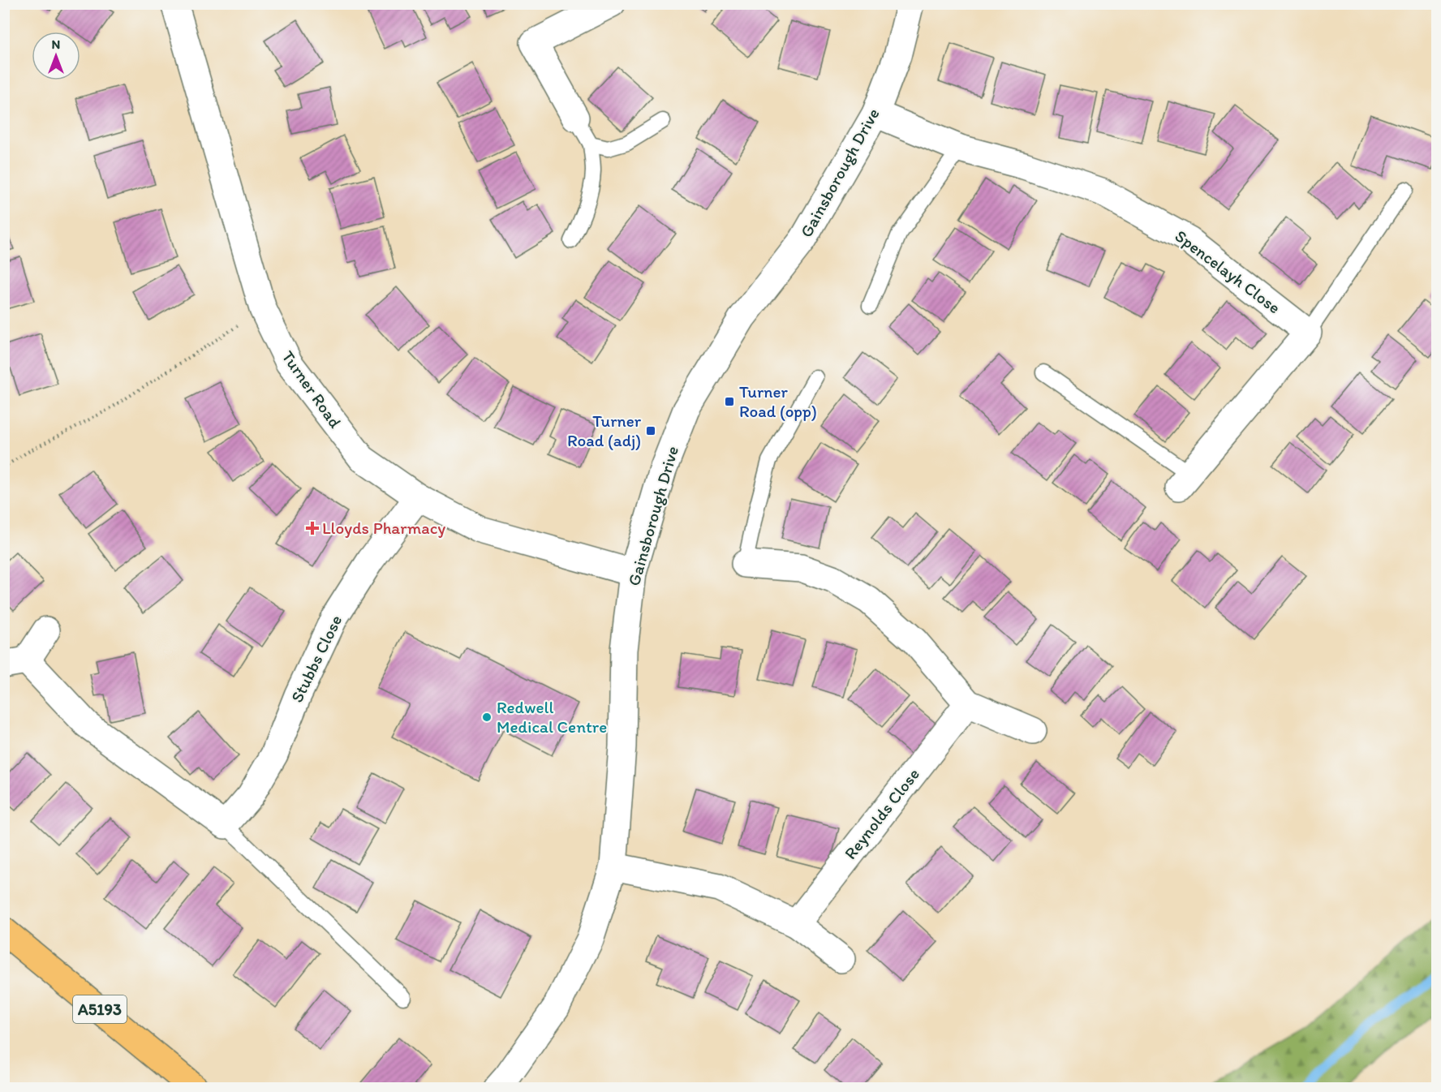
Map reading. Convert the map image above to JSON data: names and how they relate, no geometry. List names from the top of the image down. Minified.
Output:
{"streets":{"main road":["A5193"],"street":["Gainsborough Drive","Spencelayh Close","Turner Road","Stubbs Close","Reynolds Close"]},"crossings":[["Gainsborough Drive","Spencelayh Close"],["Gainsborough Drive","Turner Road"],["Turner Road","Stubbs Close"]],"places":{"transit":["Turner Road (opp)","Turner Road (adj)"],"health":["Lloyds Pharmacy"],"other":["Redwell Medical Centre"]},"north":"top"}
